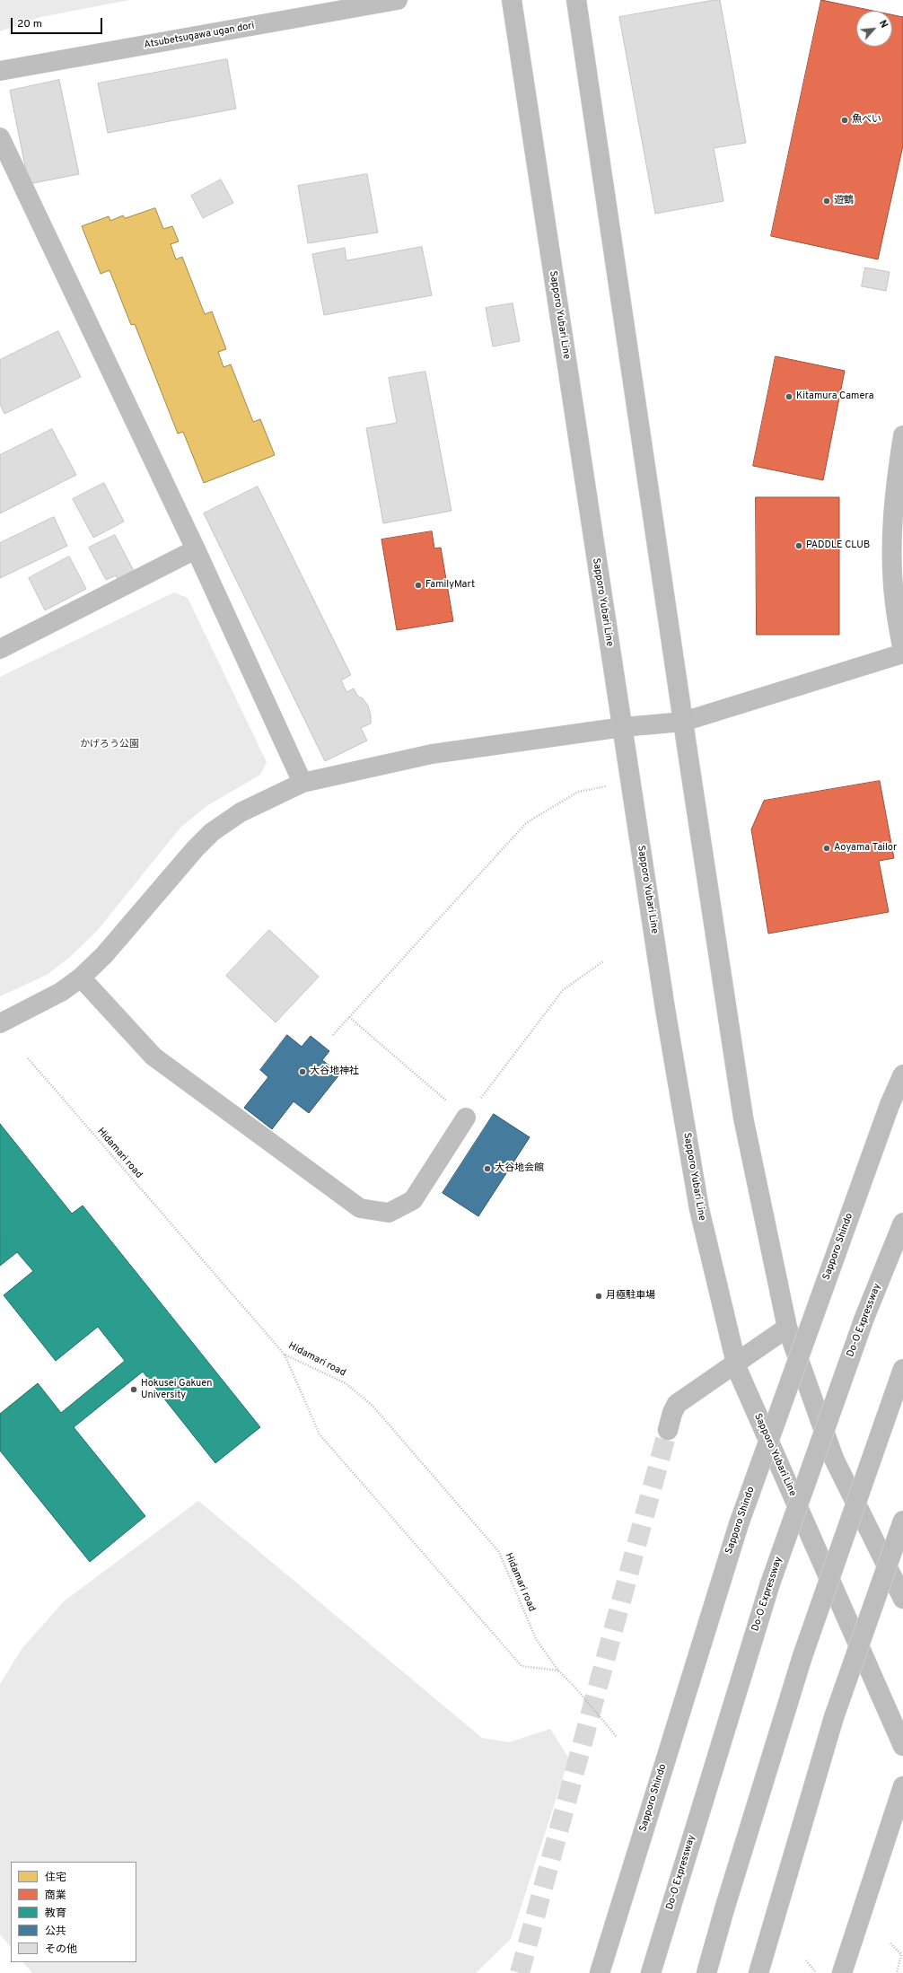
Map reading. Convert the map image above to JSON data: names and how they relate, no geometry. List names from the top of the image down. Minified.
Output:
{"streets":{"main road":["Sapporo Yubari Line","Sapporo Shindo","Do-O Expressway"],"street":["Atsubetsugawa ugan dori"],"path":["Hidamari road"]},"parks":["かげろう公園"],"places":["魚べい","遊鶴","Kitamura Camera","PADDLE CLUB","FamilyMart","Aoyama Tailor","大谷地神社","大谷地会館","月極駐車場","Hokusei Gakuen University"],"legend":["住宅","商業","教育","公共","その他"],"scale_bar":"20 m","north":"top right"}
